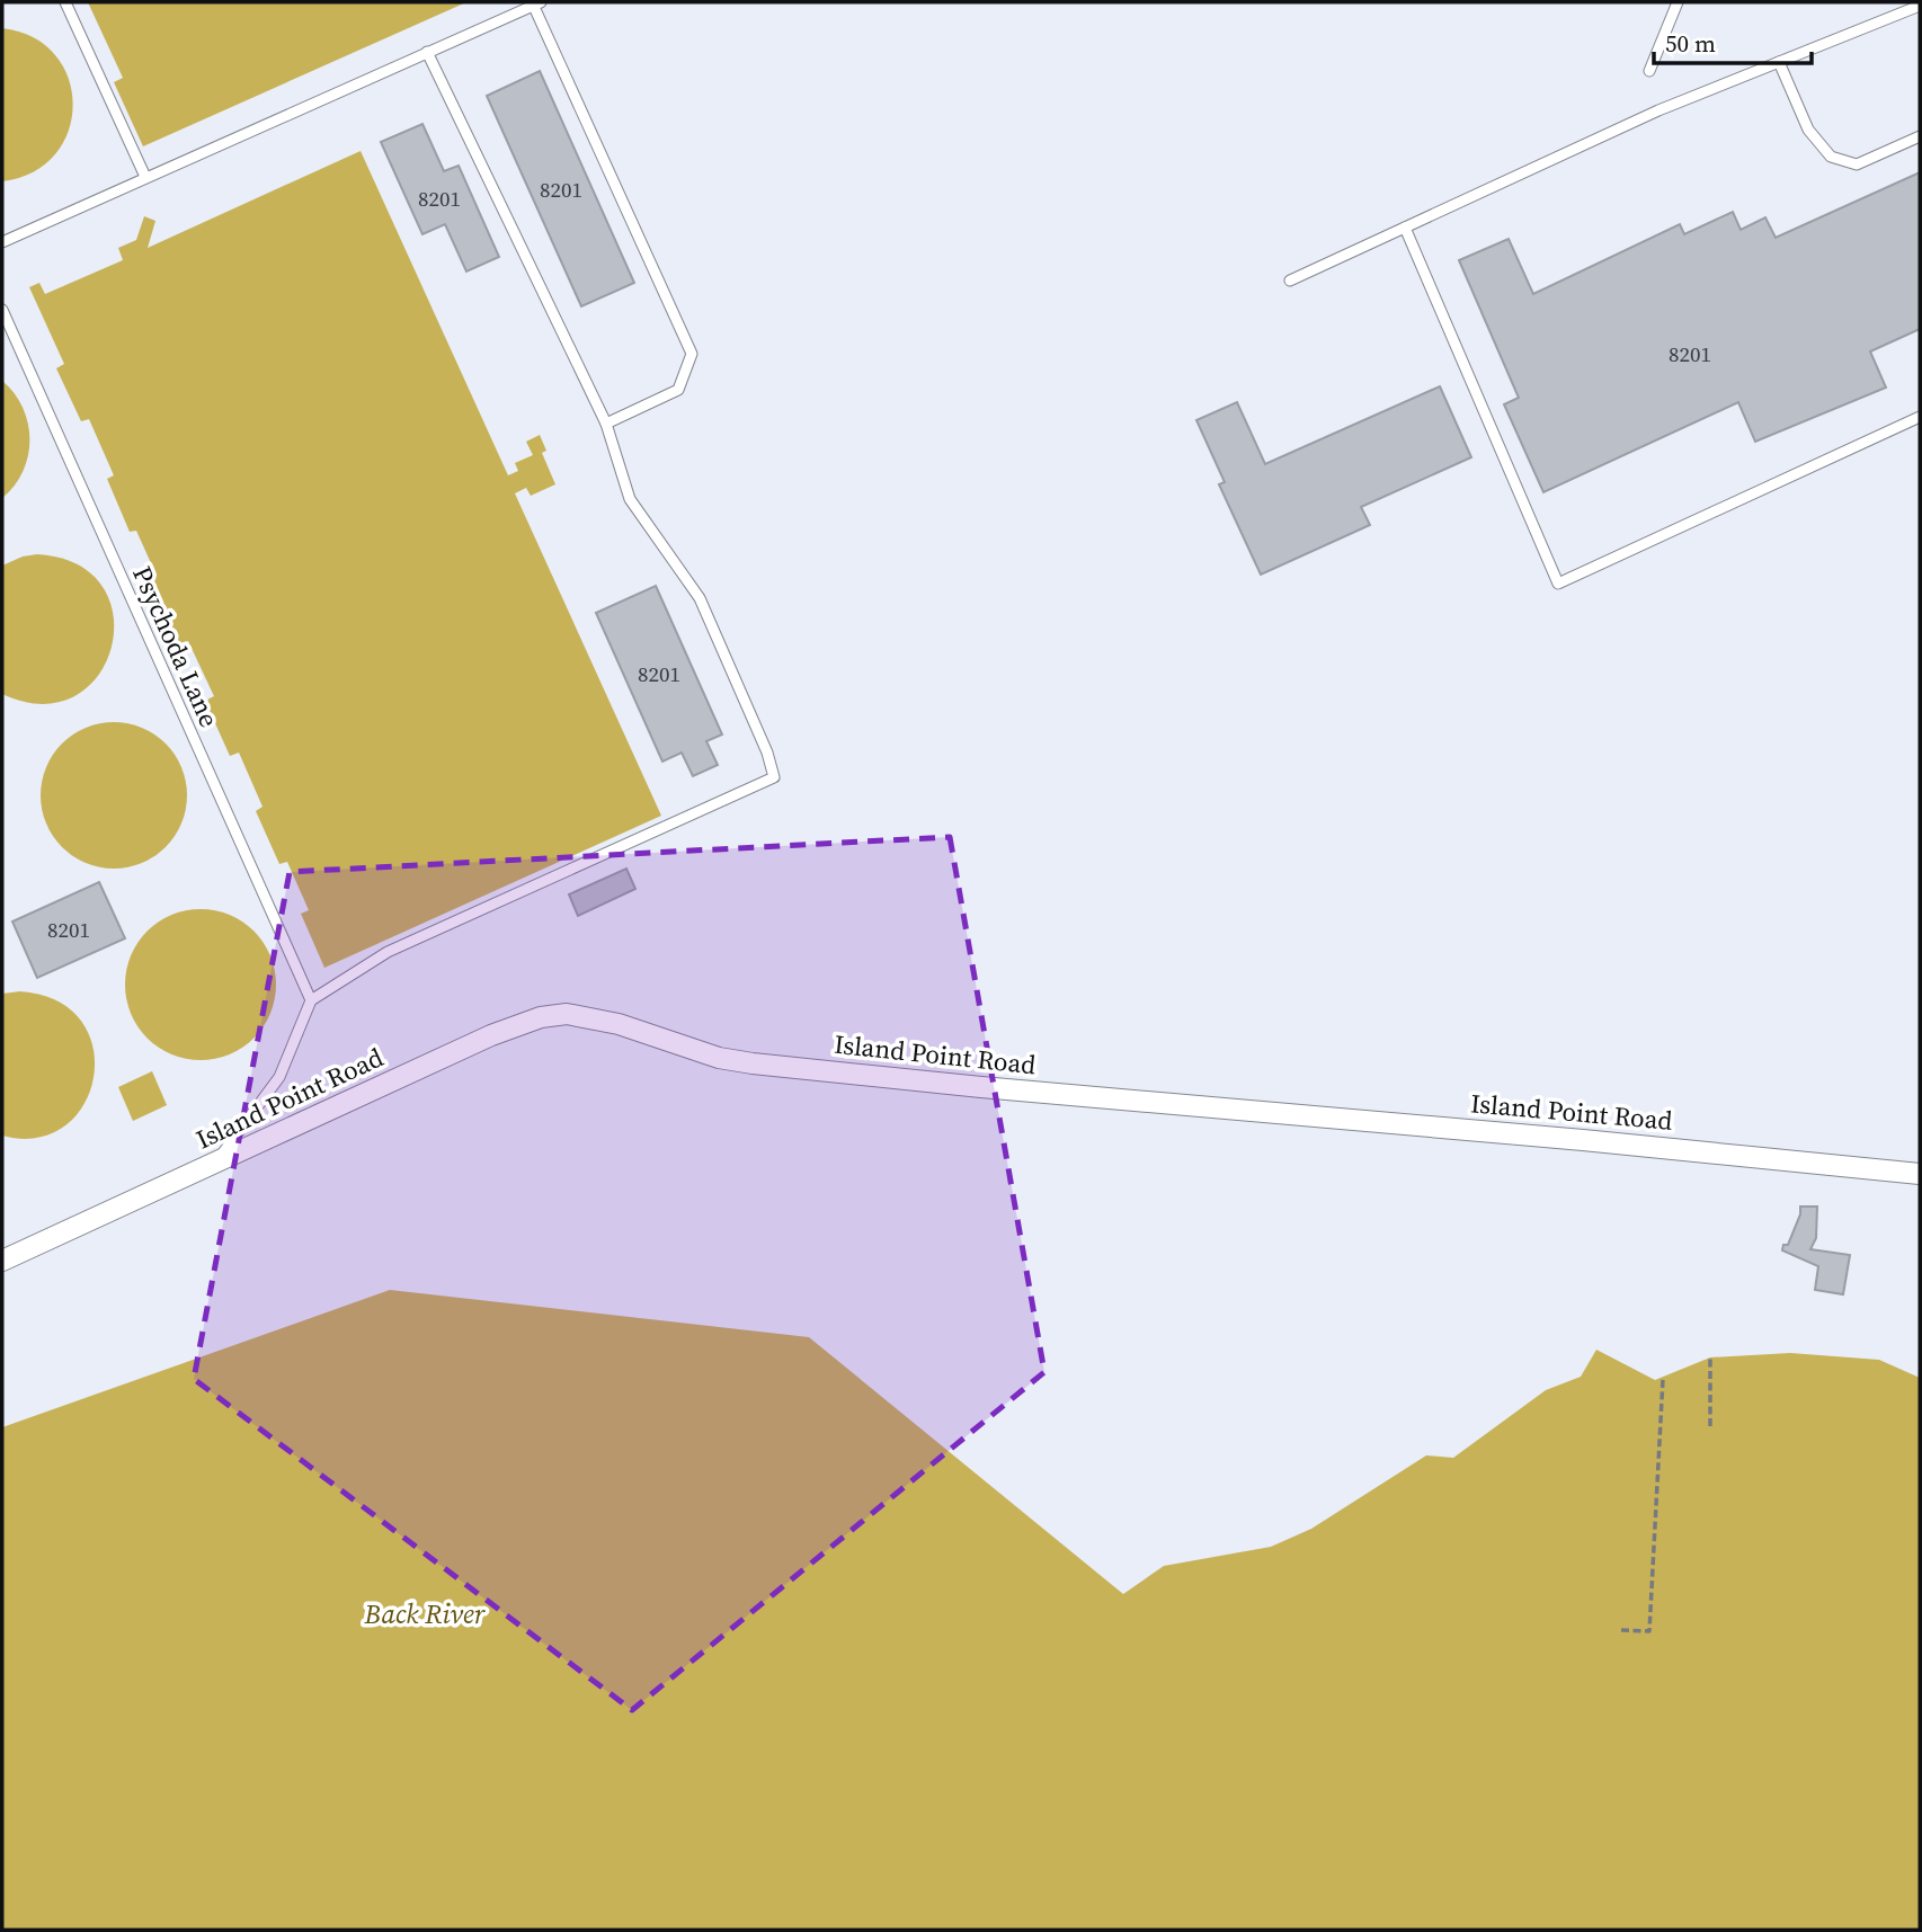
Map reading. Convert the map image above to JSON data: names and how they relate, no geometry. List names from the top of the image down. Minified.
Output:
{"streets":{"street":["Island Point Road"],"lane":["Psychoda Lane"]},"water":["Back River"],"house_numbers":["8201","8201","8201","8201","8201"],"scale_bar":"50 m"}
